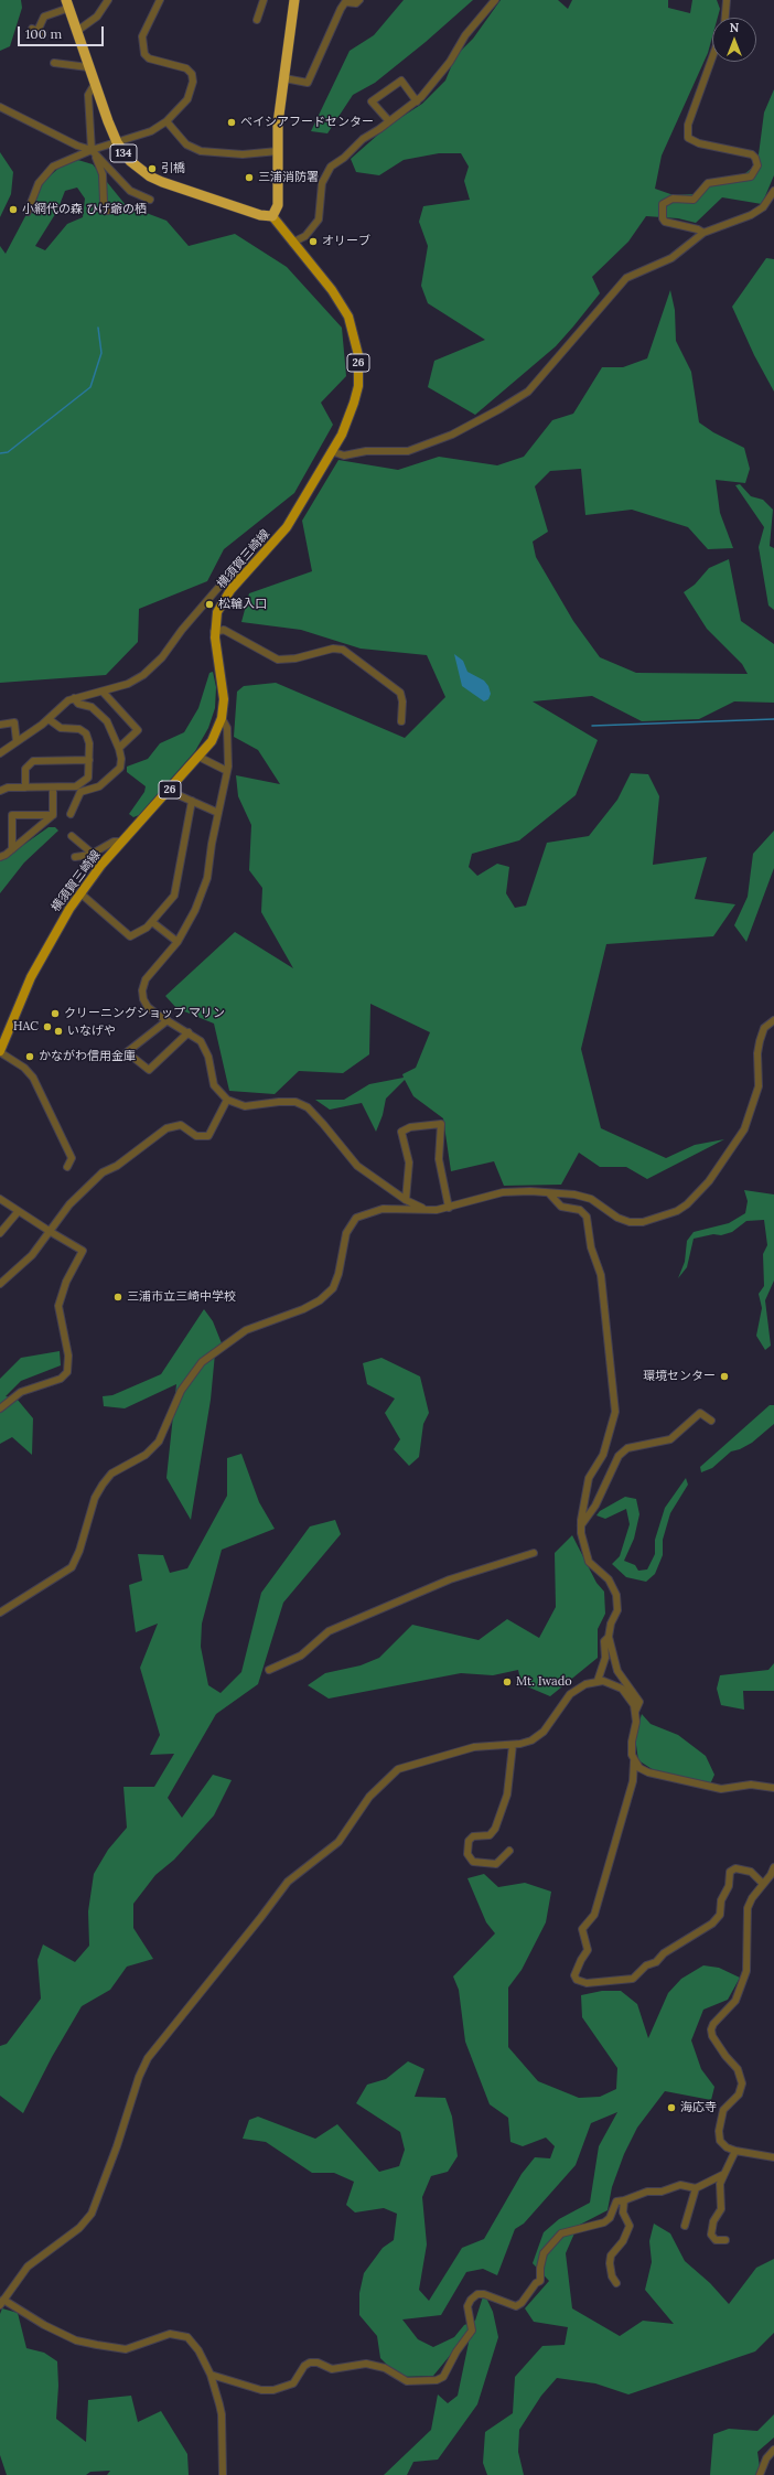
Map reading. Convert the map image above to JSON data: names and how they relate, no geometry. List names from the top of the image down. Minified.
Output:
{"streets":{"highway":["134"],"main road":["26","横須賀三崎線"]},"crossings":[["134","横須賀三崎線"]],"places":["ベイシアフードセンター","引橋","三浦消防署","小網代の森 ひげ爺の栖","オリーブ","松輪入口","クリーニングショップ マリン","HAC","いなげや","かながわ信用金庫","三浦市立三崎中学校","環境センター","Mt. Iwado","海応寺"],"scale_bar":"100 m","north":"top"}
